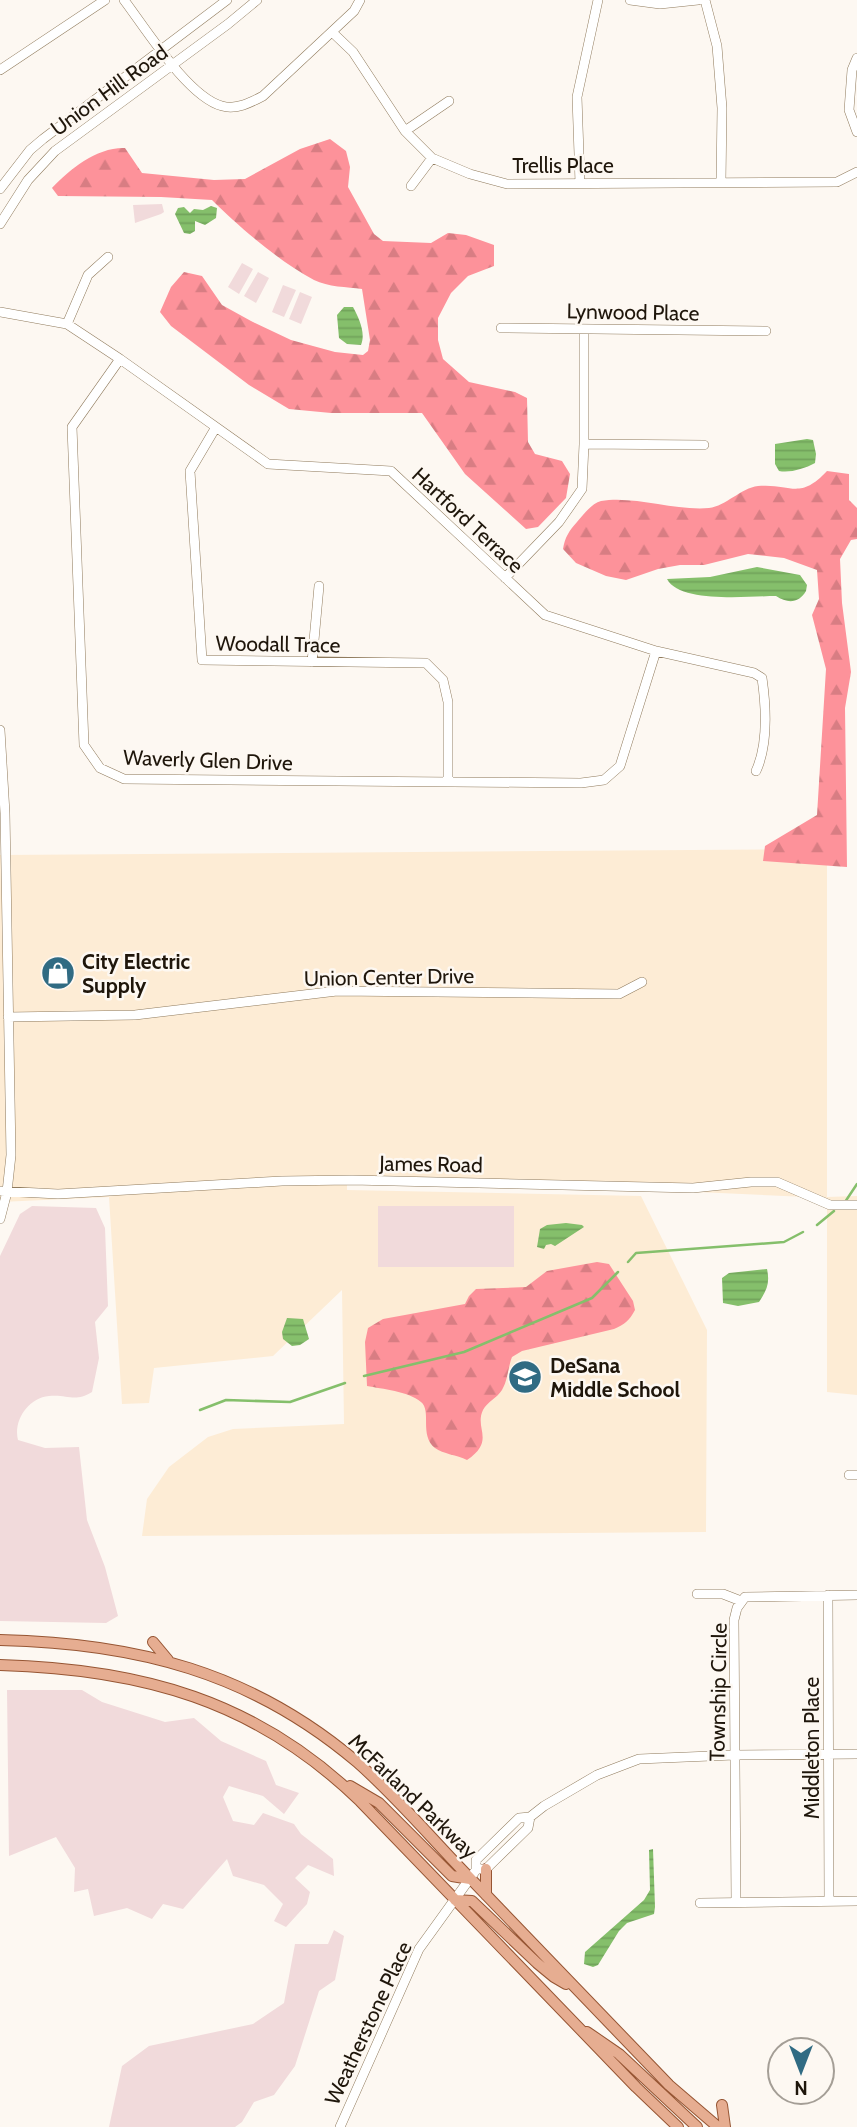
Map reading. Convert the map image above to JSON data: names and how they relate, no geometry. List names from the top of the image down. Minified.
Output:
{"streets":{"main road":["McFarland Parkway"],"street":["Union Hill Road","Trellis Place","Lynwood Place","Hartford Terrace","Woodall Trace","Waverly Glen Drive","Union Center Drive","James Road","Township Circle","Middleton Place","Weatherstone Place"]},"crossings":[["Hartford Terrace","Woodall Trace"],["Hartford Terrace","Waverly Glen Drive"],["Woodall Trace","Waverly Glen Drive"],["Township Circle","Middleton Place"],["Township Circle","Weatherstone Place"],["McFarland Parkway","Weatherstone Place"]],"places":{"shop":["City Electric Supply"],"school or university":["DeSana Middle School"]},"north":"bottom"}
